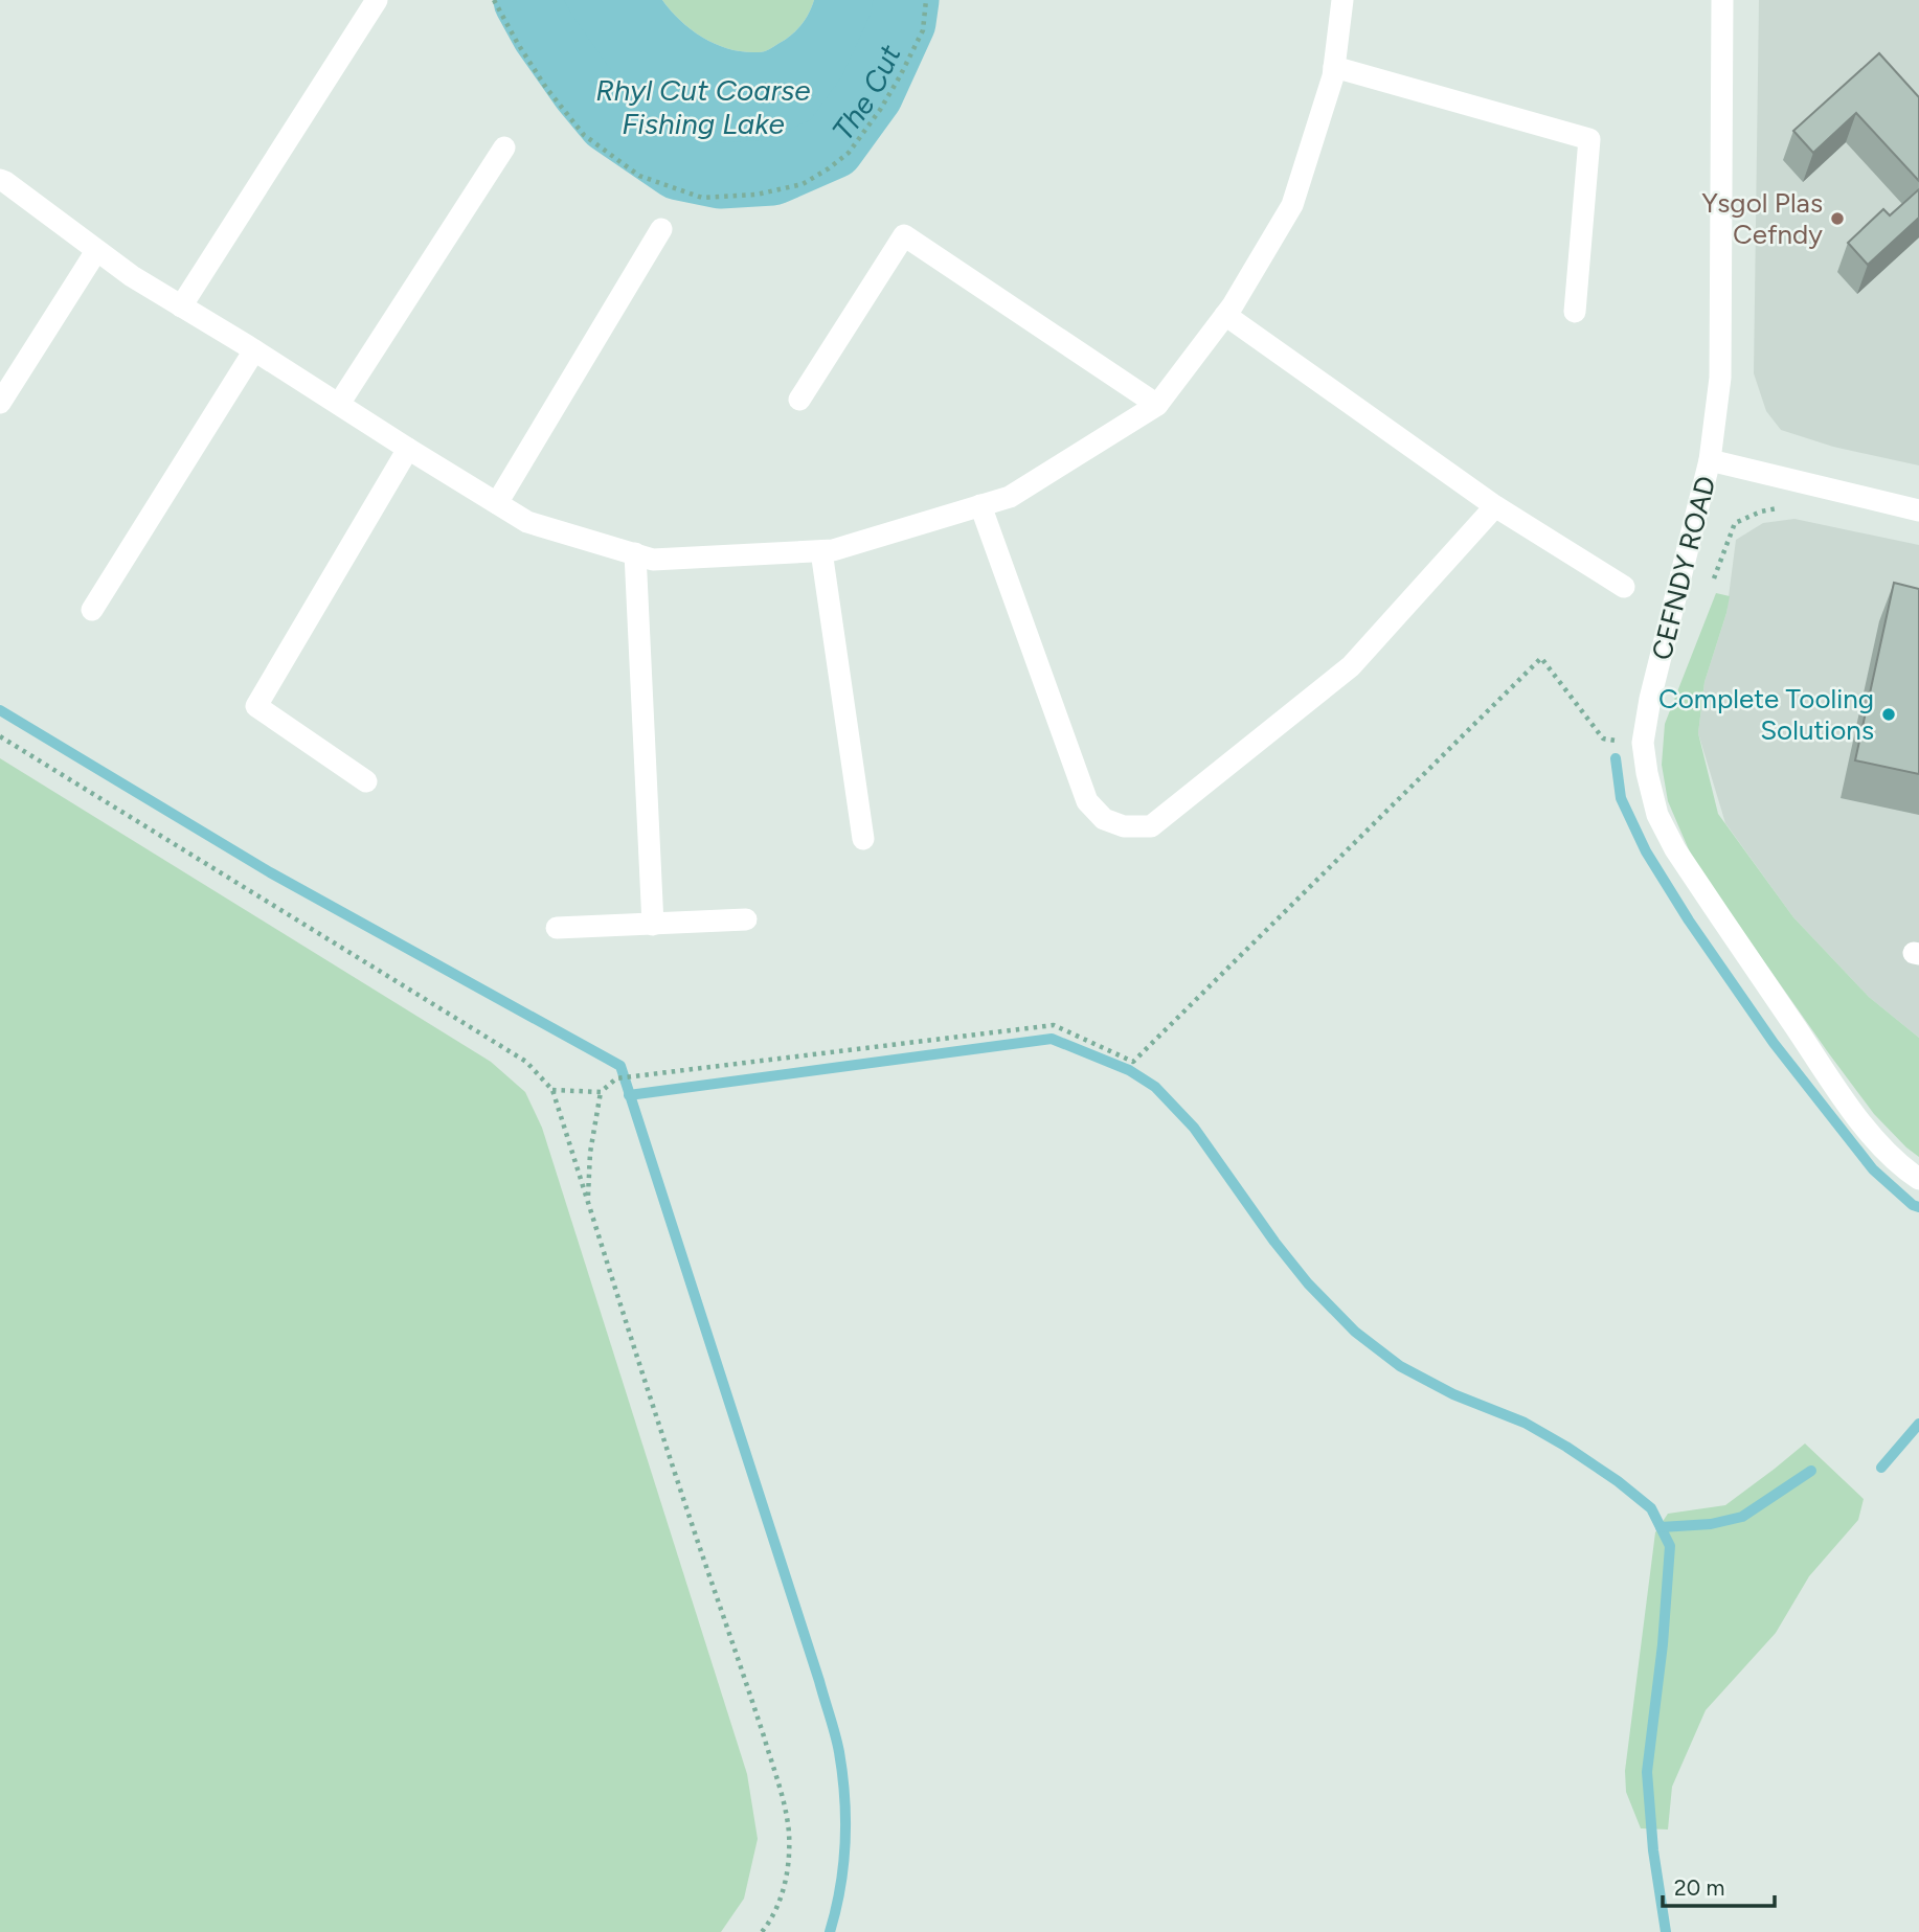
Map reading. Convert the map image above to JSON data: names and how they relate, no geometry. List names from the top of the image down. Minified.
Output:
{"streets":{"street":["CEFNDY ROAD"]},"water":["Rhyl Cut Coarse Fishing Lake","The Cut"],"places":["Ysgol Plas Cefndy","Complete Tooling Solutions"],"scale_bar":"20 m"}
